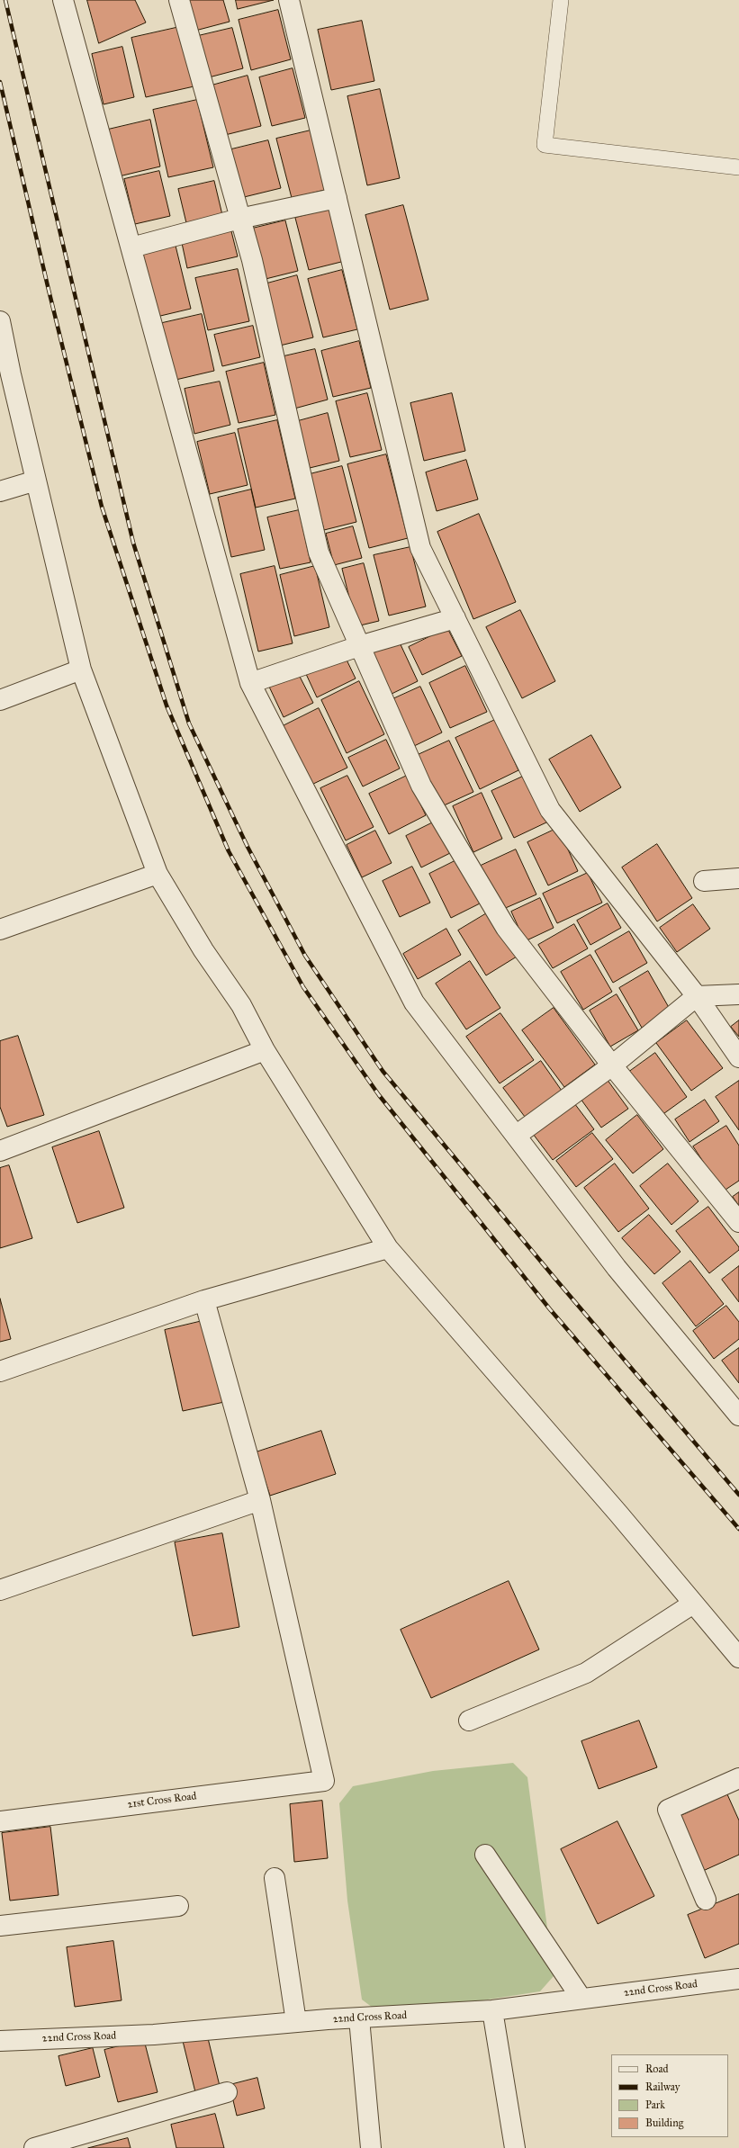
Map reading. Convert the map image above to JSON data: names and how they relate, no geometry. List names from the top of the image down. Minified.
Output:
{"streets":{"street":["21st Cross Road","22nd Cross Road"]},"legend":["Road","Railway","Park","Building"]}
